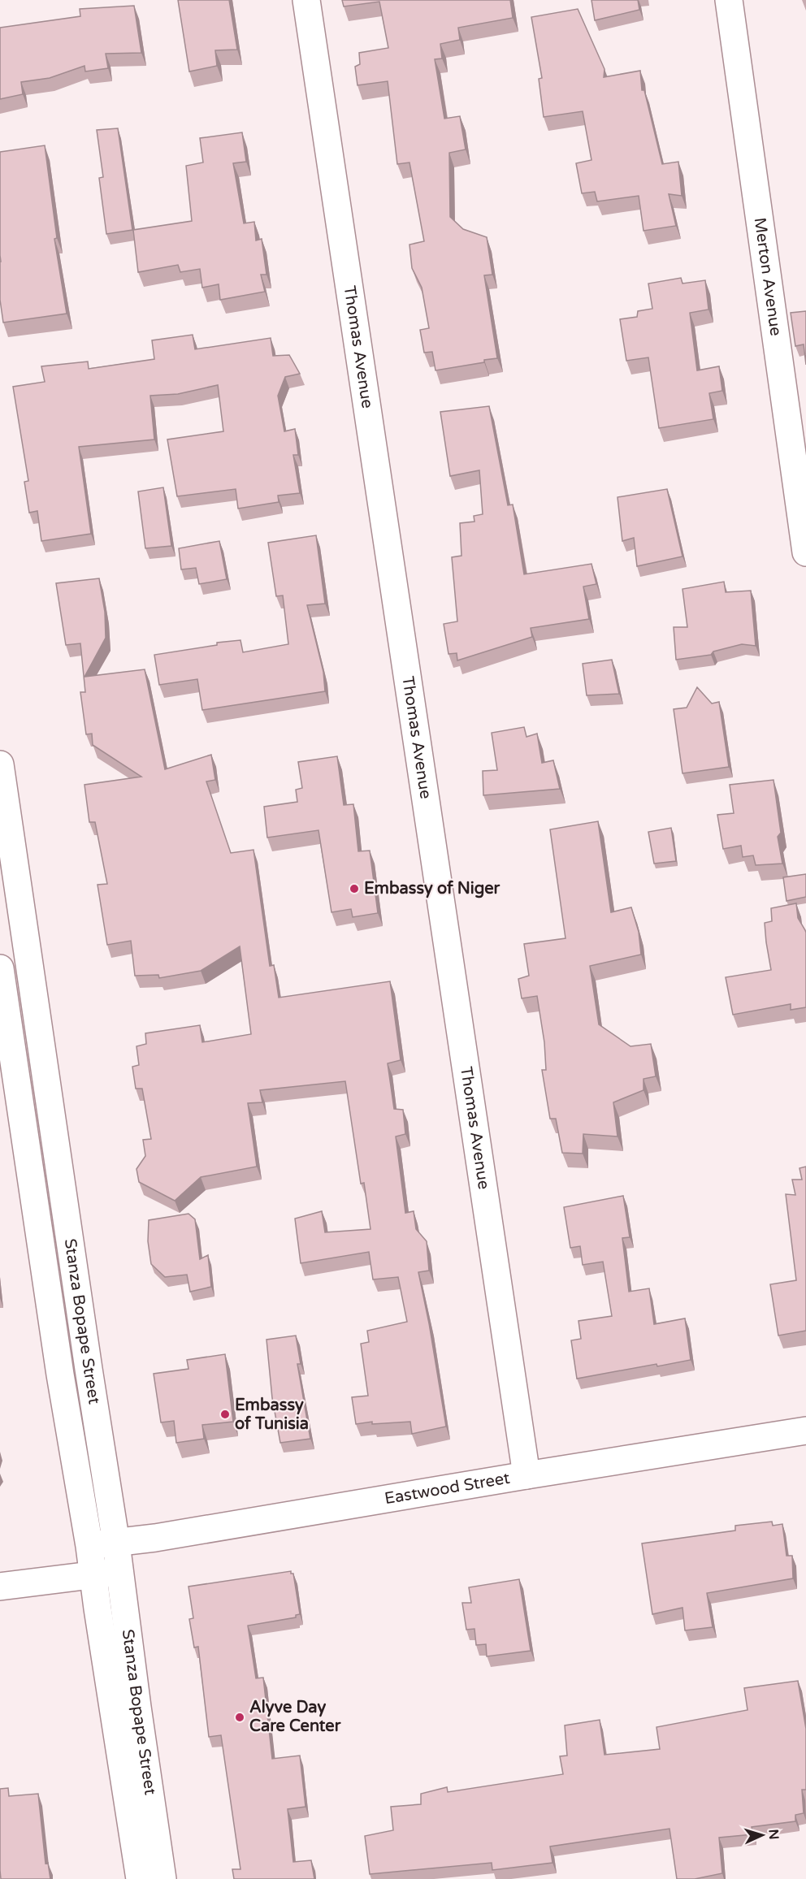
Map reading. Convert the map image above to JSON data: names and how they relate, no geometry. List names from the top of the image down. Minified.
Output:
{"streets":{"street":["Merton Avenue","Thomas Avenue","Stanza Bopape Street","Eastwood Street"]},"crossings":[["Thomas Avenue","Eastwood Street"],["Stanza Bopape Street","Eastwood Street"]],"places":["Embassy of Niger","Embassy of Tunisia","Alyve Day Care Center"],"north":"right"}
